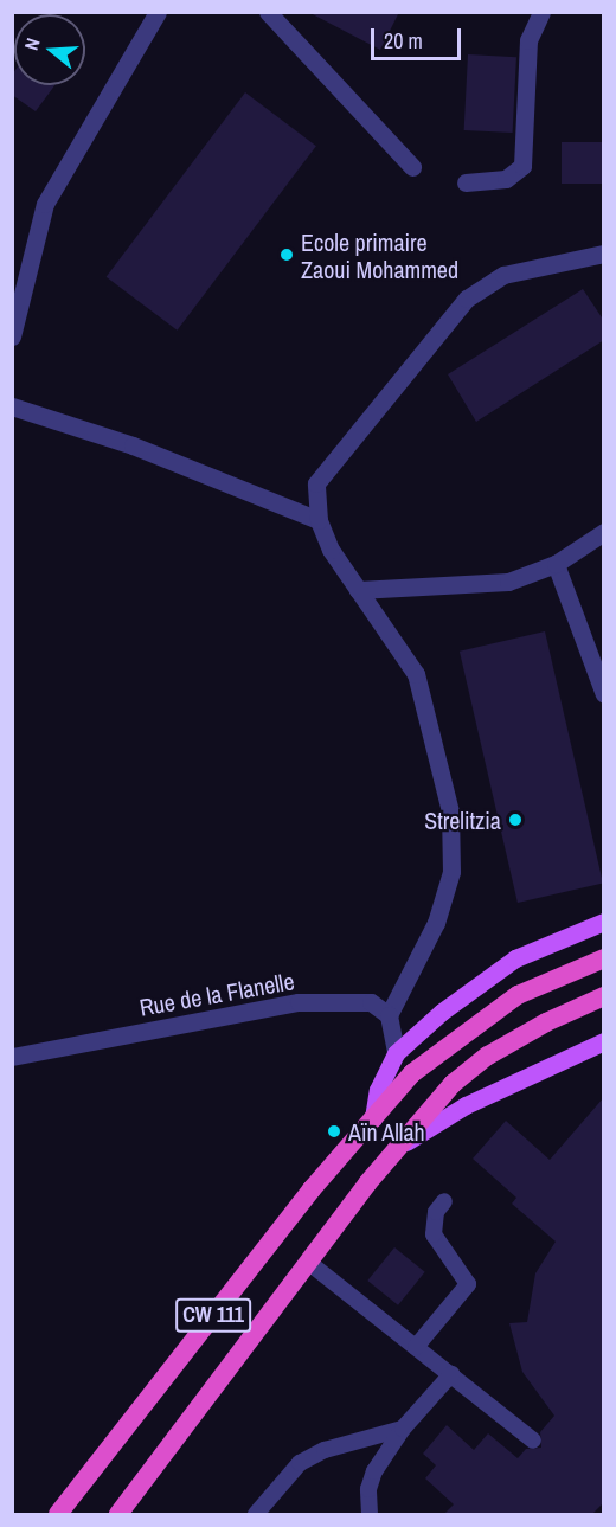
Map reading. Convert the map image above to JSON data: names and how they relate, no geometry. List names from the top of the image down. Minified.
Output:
{"streets":{"highway":["CW 111"],"street":["Rue de la Flanelle"]},"places":["Ecole primaire Zaoui Mohammed","Strelitzia","Aïn Allah"],"scale_bar":"20 m","north":"left"}
